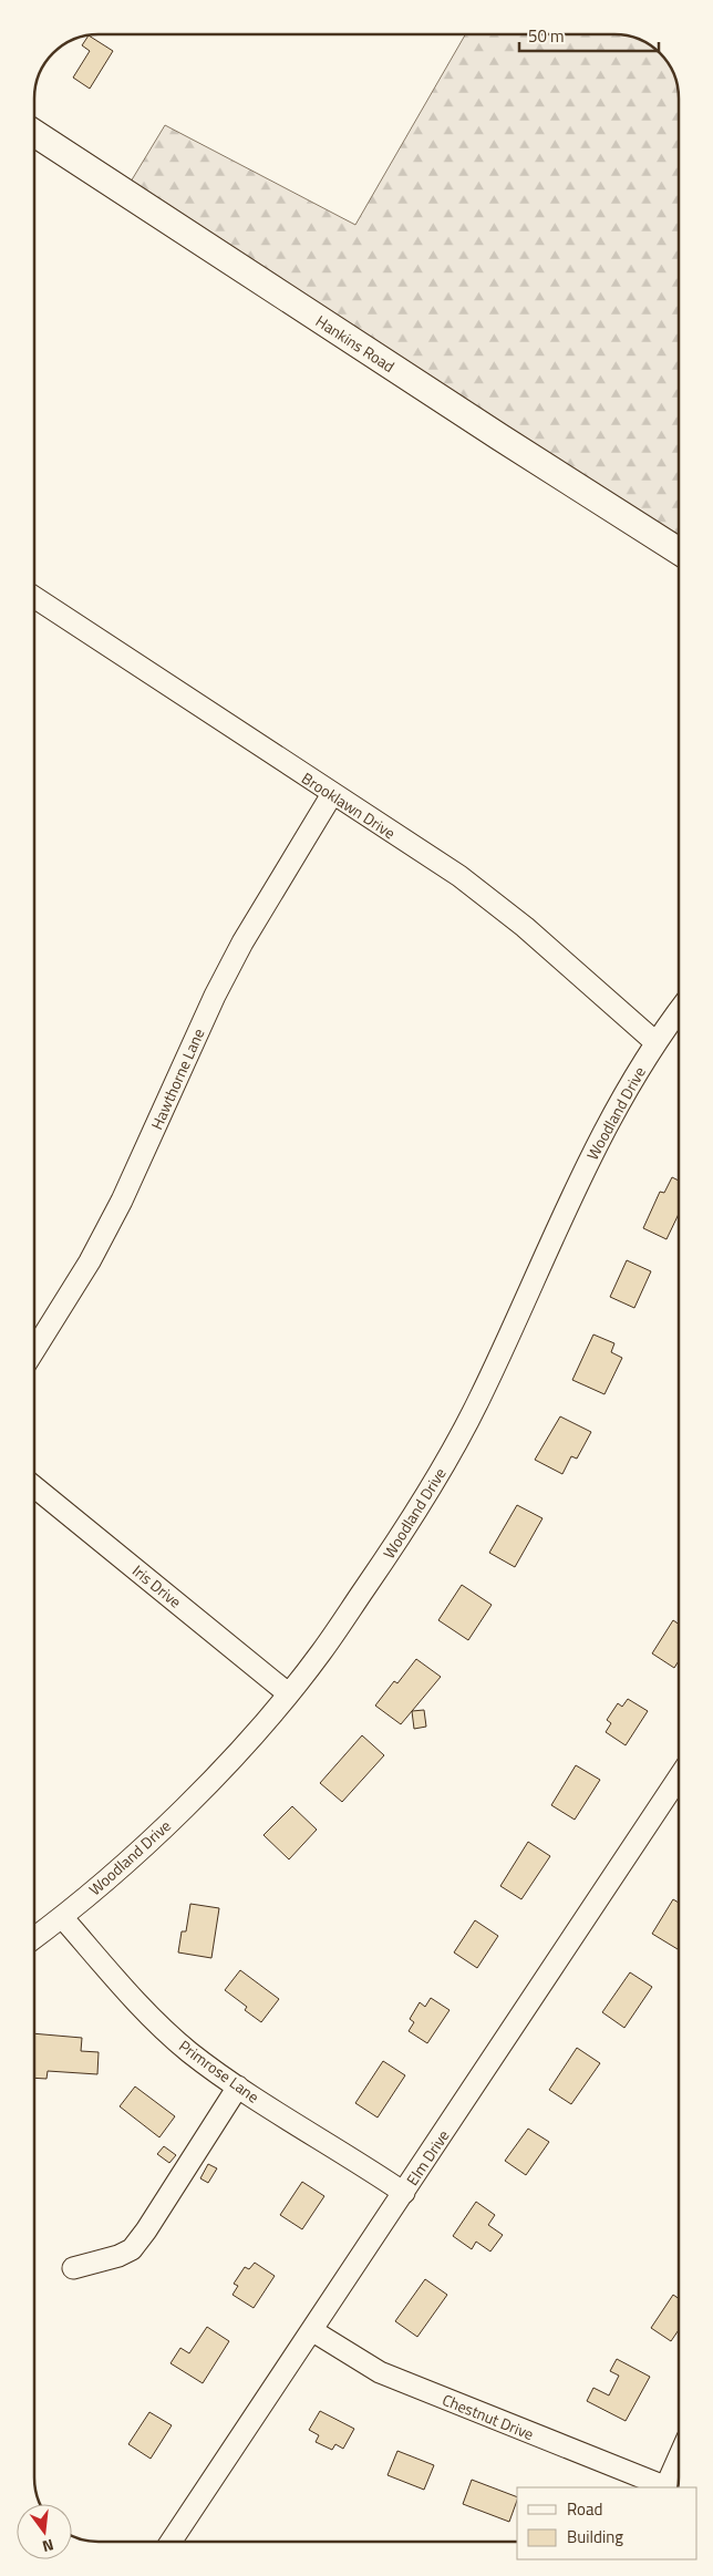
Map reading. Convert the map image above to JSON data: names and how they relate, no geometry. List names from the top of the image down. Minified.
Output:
{"streets":{"main road":["Hankins Road"],"street":["Brooklawn Drive","Hawthorne Lane","Woodland Drive","Iris Drive","Primrose Lane","Elm Drive","Chestnut Drive"]},"crossings":[["Brooklawn Drive","Hawthorne Lane"],["Brooklawn Drive","Woodland Drive"],["Woodland Drive","Iris Drive"],["Woodland Drive","Primrose Lane"],["Primrose Lane","Elm Drive"],["Elm Drive","Chestnut Drive"]],"legend":["Road","Building"],"scale_bar":"50 m","north":"bottom"}
